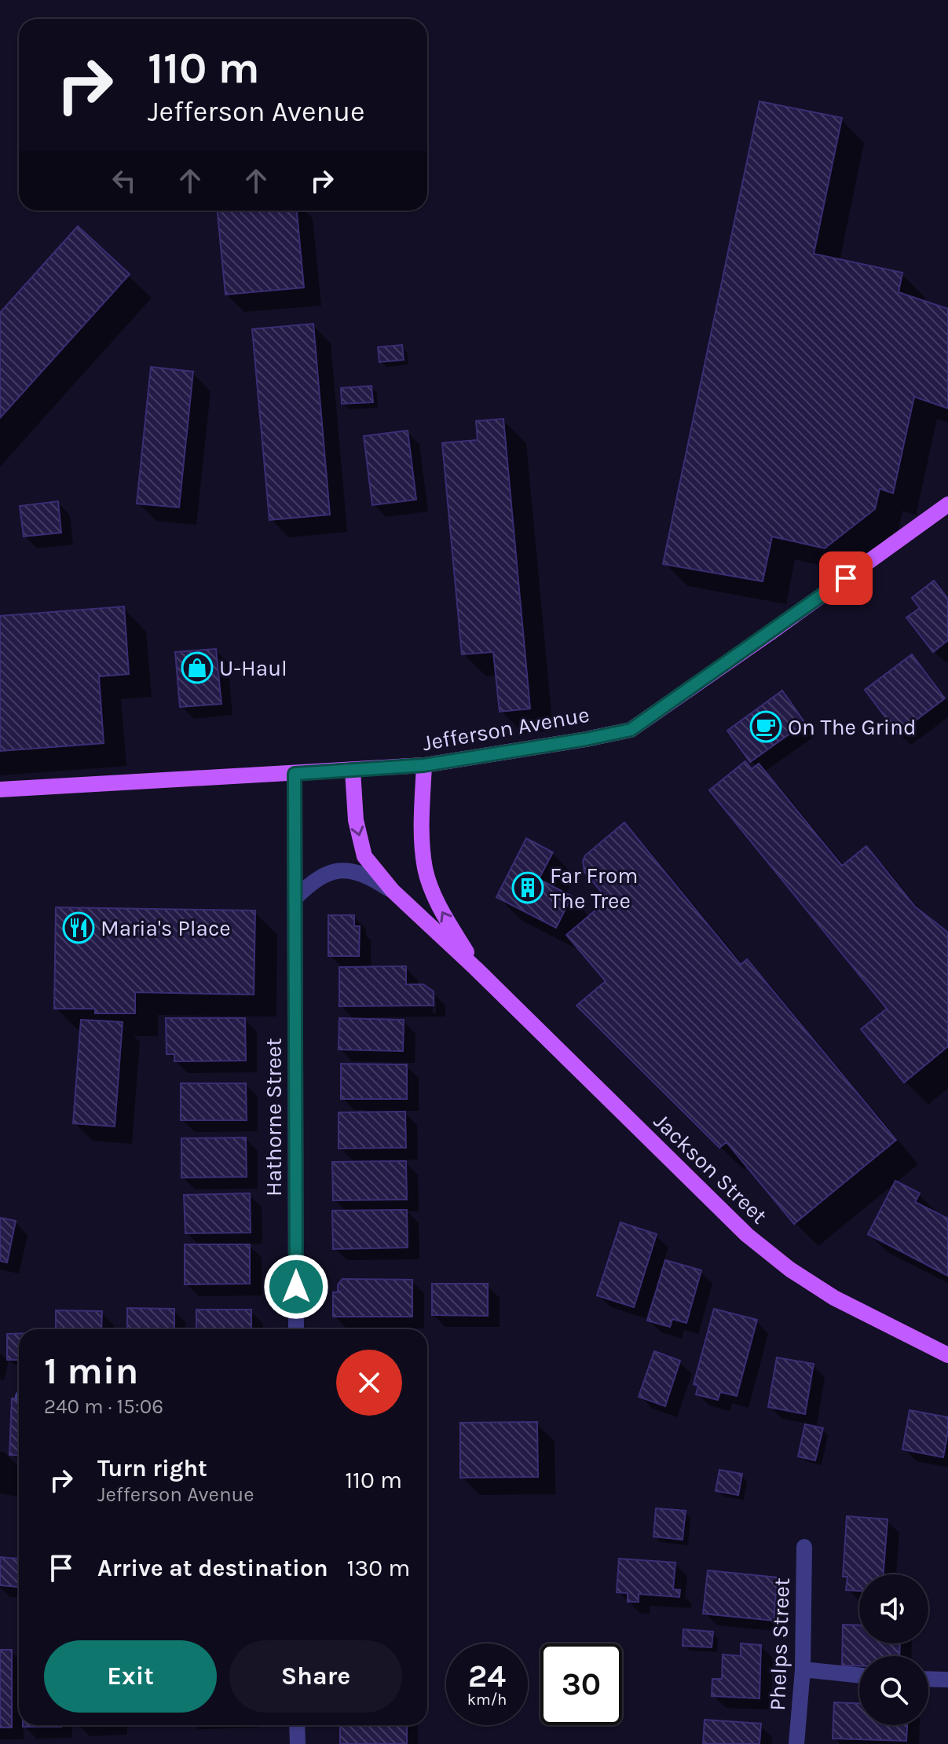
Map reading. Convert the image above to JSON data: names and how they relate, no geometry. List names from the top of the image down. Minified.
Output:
{"streets":{"main road":["Jefferson Avenue","Jackson Street"],"street":["Hathorne Street","Phelps Street"]},"crossings":[["Jefferson Avenue","Hathorne Street"],["Jefferson Avenue","Jackson Street"]],"places":{"shop":["U-Haul"],"cafe":["On The Grind"],"building":["Far From The Tree"],"restaurant":["Maria's Place"]},"page":{"turn":["110 m","Jefferson Avenue"],"heading":["1 min","240 m · 15:06"],"list":[{"name":"Turn right","note":"Jefferson Avenue","value":"110 m"},{"name":"Arrive at destination","value":"130 m"}],"buttons":["Exit","Share"],"speed":"24 km/h","limit":"30"}}
